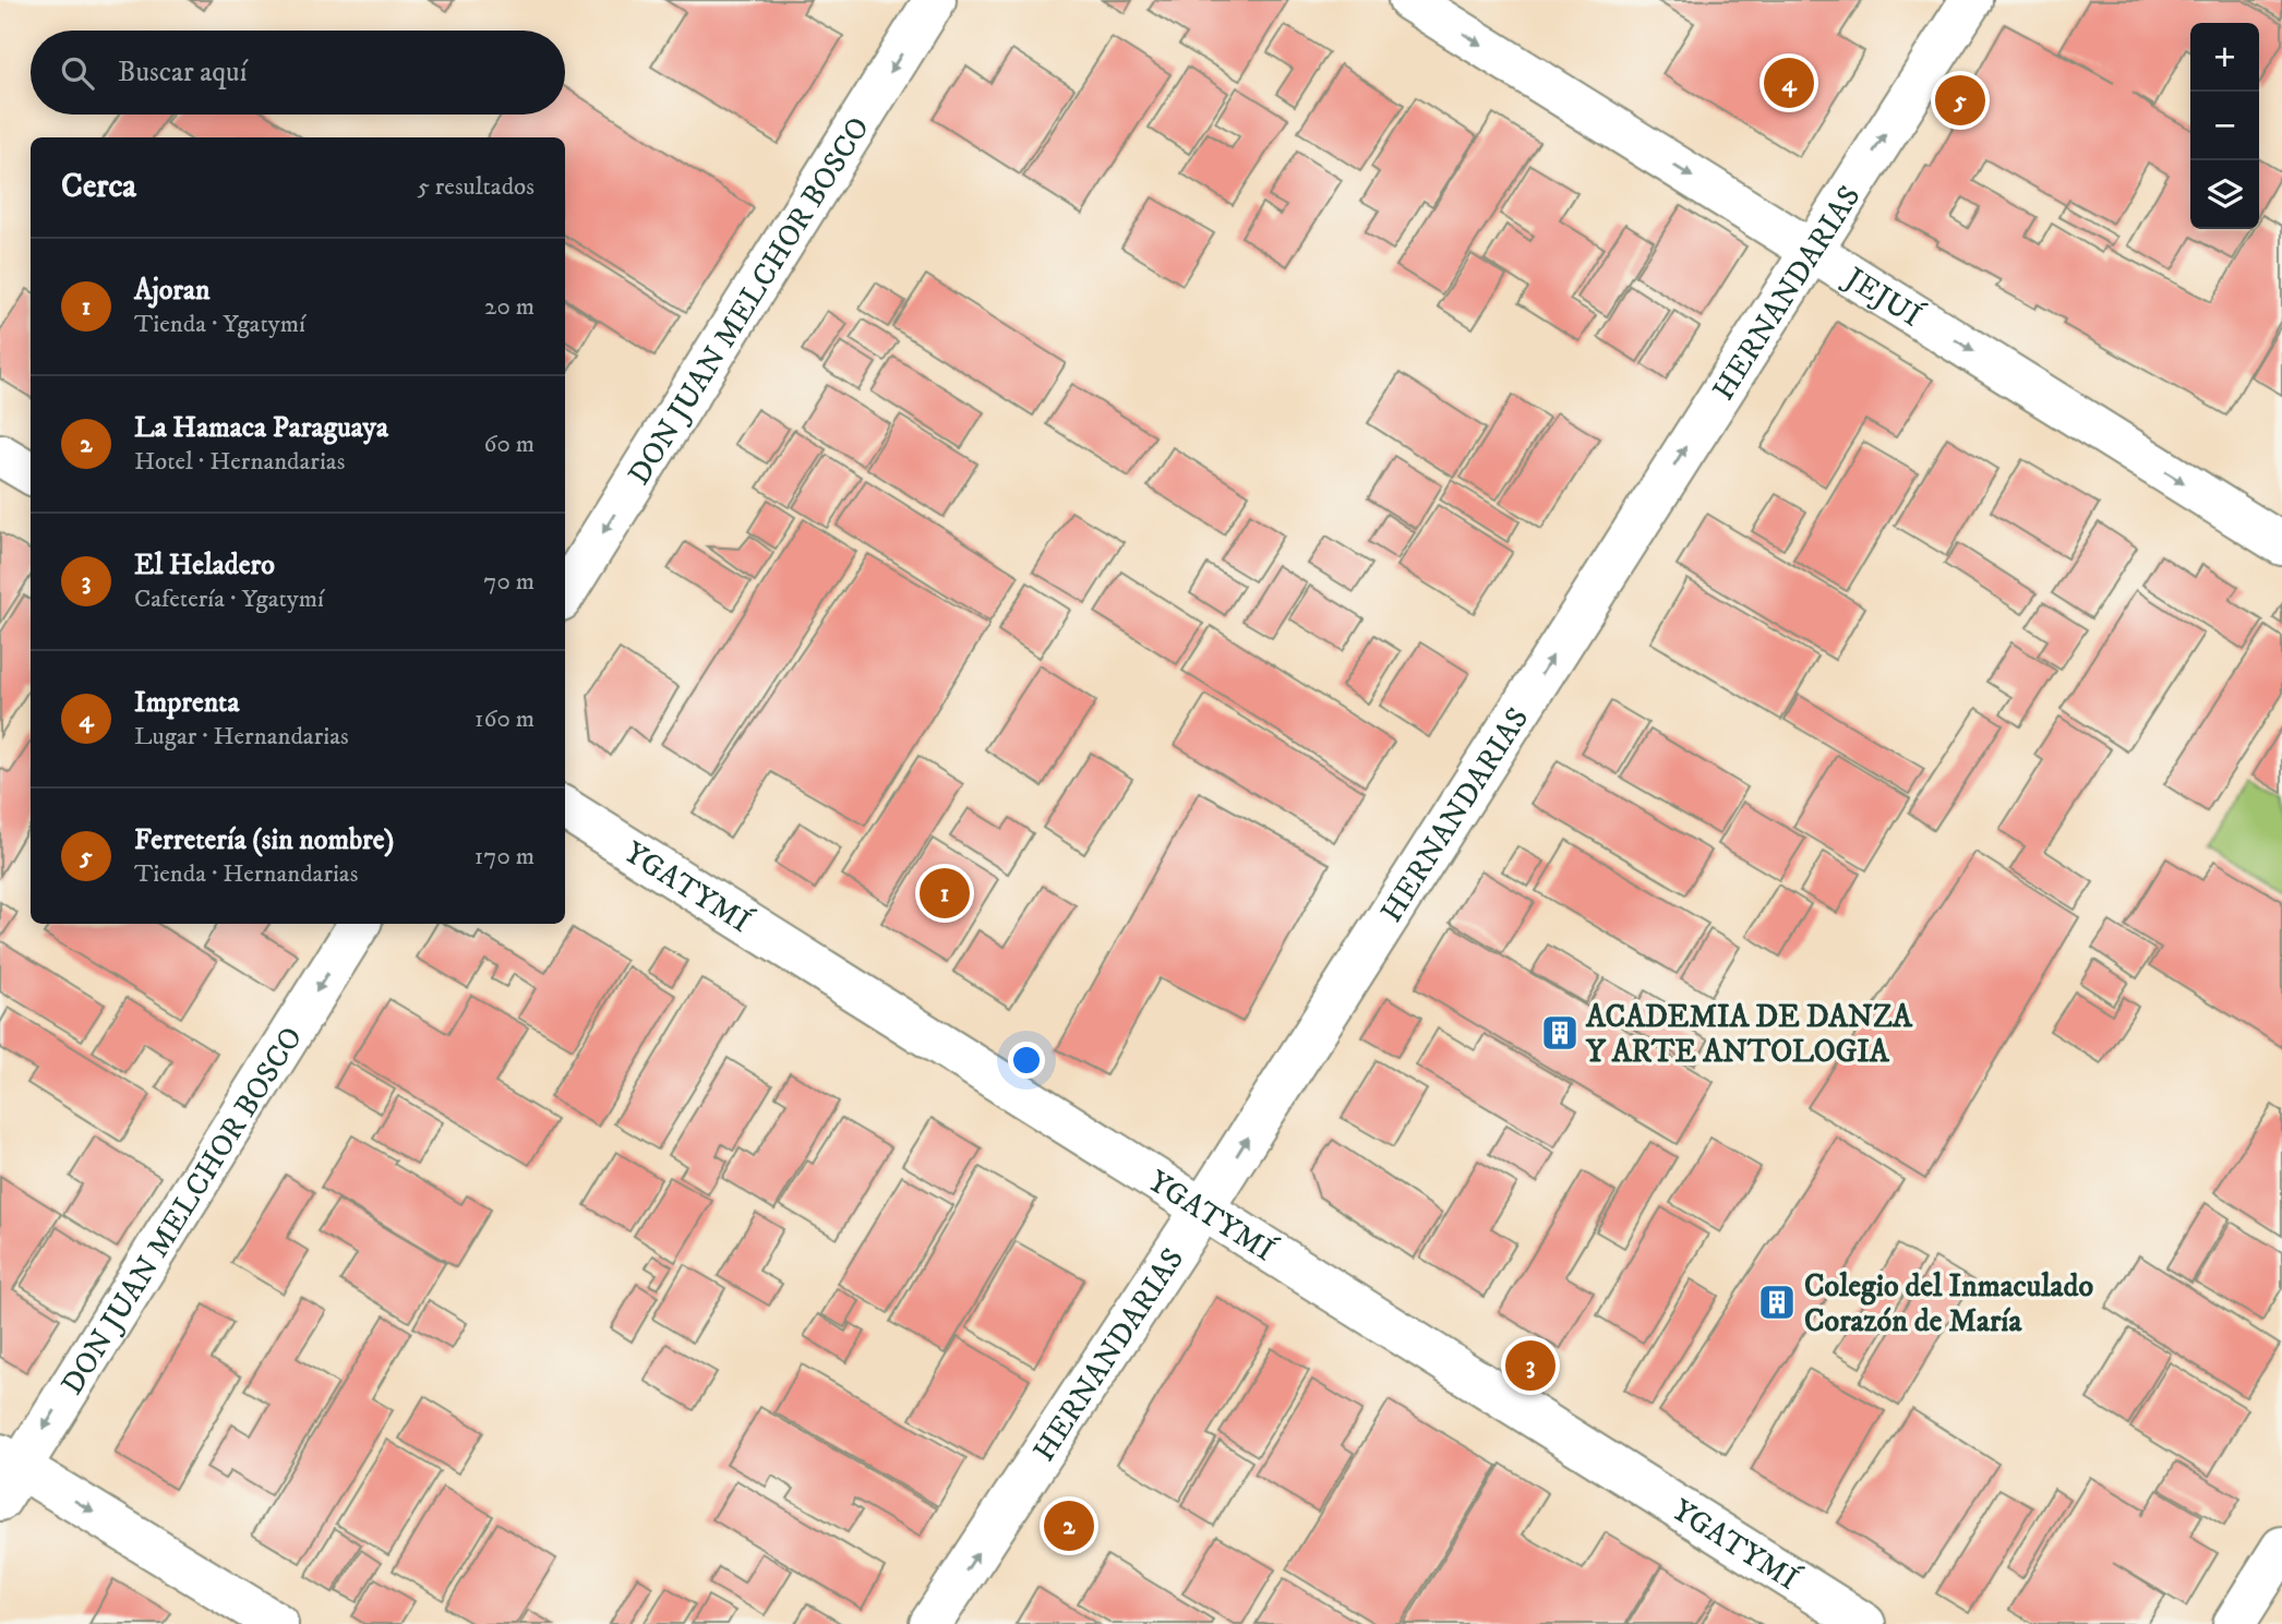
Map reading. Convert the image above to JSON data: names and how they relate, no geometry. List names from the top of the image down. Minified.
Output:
{"streets":{"street":["HERNANDARIAS","JEJUÍ","DON JUAN MELCHOR BOSCO","YGATYMÍ"]},"crossings":[["HERNANDARIAS","JEJUÍ"],["HERNANDARIAS","YGATYMÍ"]],"one_way":["HERNANDARIAS","JEJUÍ","DON JUAN MELCHOR BOSCO"],"places":{"building":["ACADEMIA DE DANZA Y ARTE ANTOLOGIA","Colegio del Inmaculado Corazón de María"]},"page":{"map_buttons":["+","−"],"search":"Buscar aquí","pins":["4","5","1","3","2"],"heading":["Cerca","5 resultados"],"list":[{"mark":"1","name":"Ajoran","note":"Tienda · Ygatymí","value":"20 m"},{"mark":"2","name":"La Hamaca Paraguaya","note":"Hotel · Hernandarias","value":"60 m"},{"mark":"3","name":"El Heladero","note":"Cafetería · Ygatymí","value":"70 m"},{"mark":"4","name":"Imprenta","note":"Lugar · Hernandarias","value":"160 m"},{"mark":"5","name":"Ferretería (sin nombre)","note":"Tienda · Hernandarias","value":"170 m"}]}}
